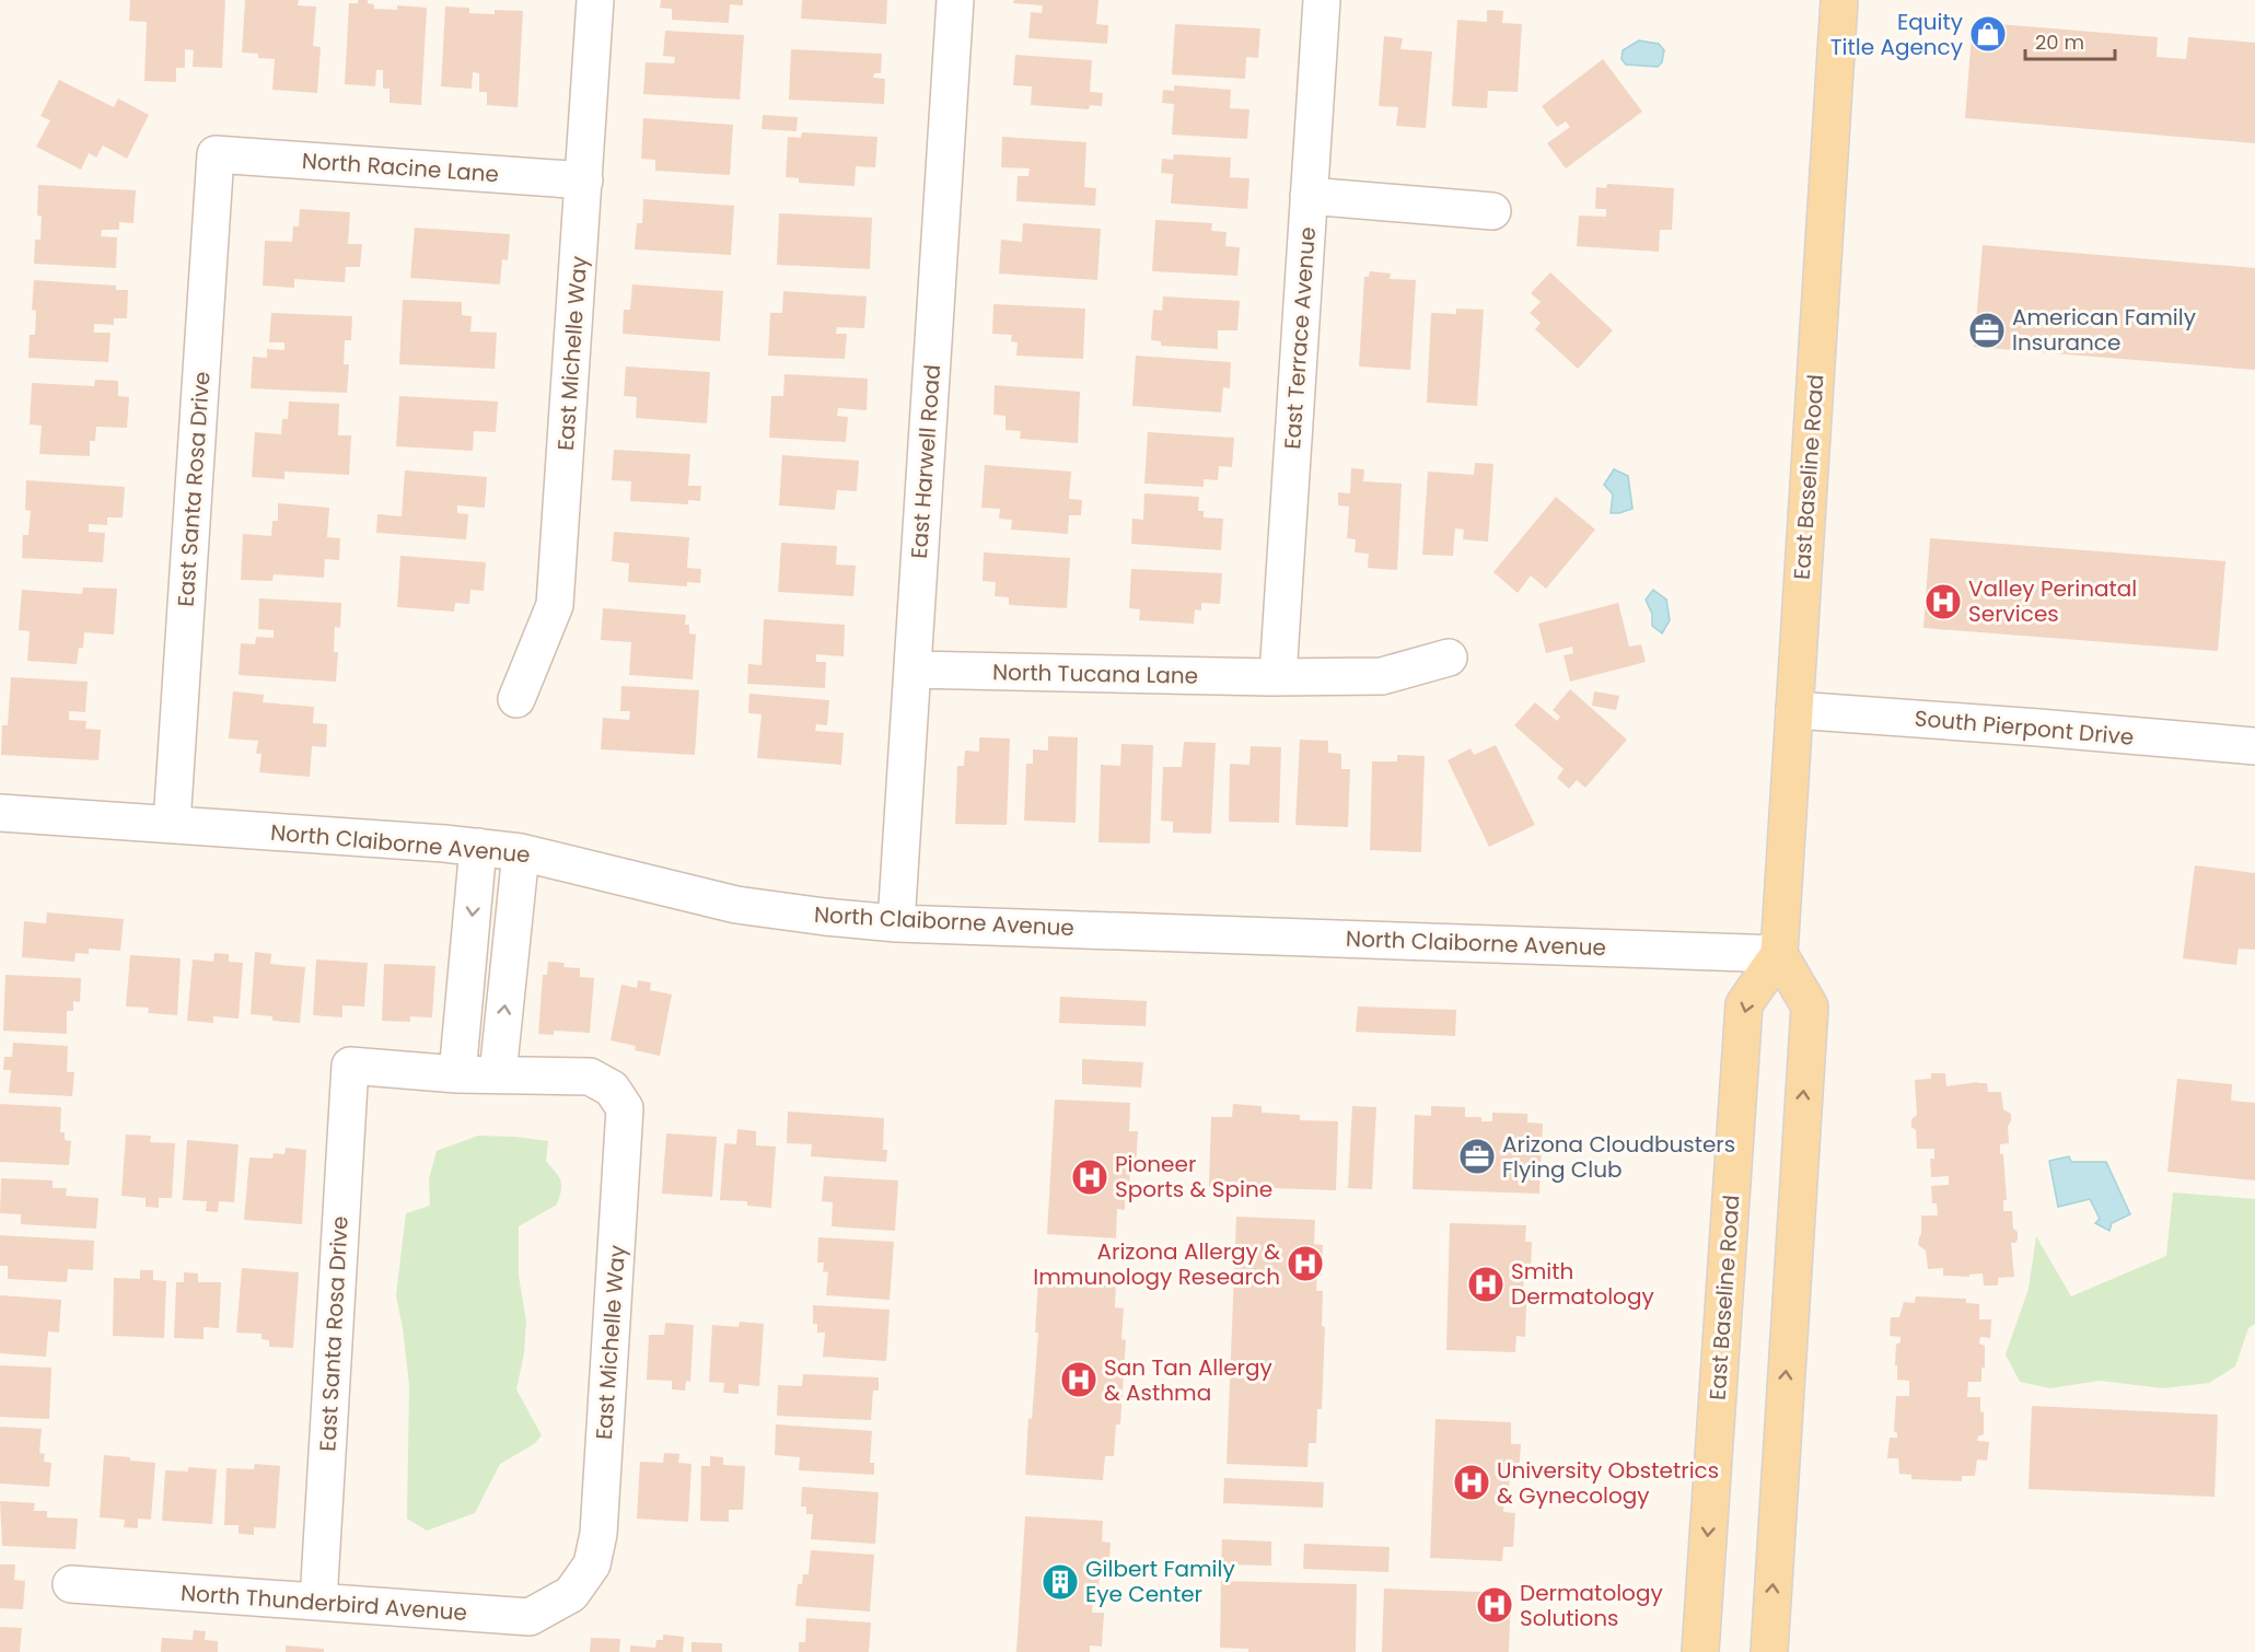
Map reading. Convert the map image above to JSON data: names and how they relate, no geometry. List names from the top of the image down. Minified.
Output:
{"streets":{"main road":["East Baseline Road"],"street":["North Racine Lane","East Terrace Avenue","East Michelle Way","East Harwell Road","East Santa Rosa Drive","North Tucana Lane","South Pierpont Drive","North Claiborne Avenue","North Thunderbird Avenue"]},"crossings":[["North Racine Lane","East Michelle Way"],["North Racine Lane","East Santa Rosa Drive"],["East Terrace Avenue","North Tucana Lane"],["East Michelle Way","North Thunderbird Avenue"],["East Harwell Road","North Tucana Lane"],["East Harwell Road","North Claiborne Avenue"],["East Baseline Road","South Pierpont Drive"],["East Baseline Road","North Claiborne Avenue"],["East Santa Rosa Drive","North Claiborne Avenue"],["East Santa Rosa Drive","North Thunderbird Avenue"]],"places":{"shop":["Equity Title Agency"],"office":["American Family Insurance","Arizona Cloudbusters Flying Club"],"hospital":["Valley Perinatal Services","Pioneer Sports & Spine","Arizona Allergy & Immunology Research","Smith Dermatology","San Tan Allergy & Asthma","University Obstetrics & Gynecology","Dermatology Solutions"],"building":["Gilbert Family Eye Center"]},"scale_bar":"20 m"}
